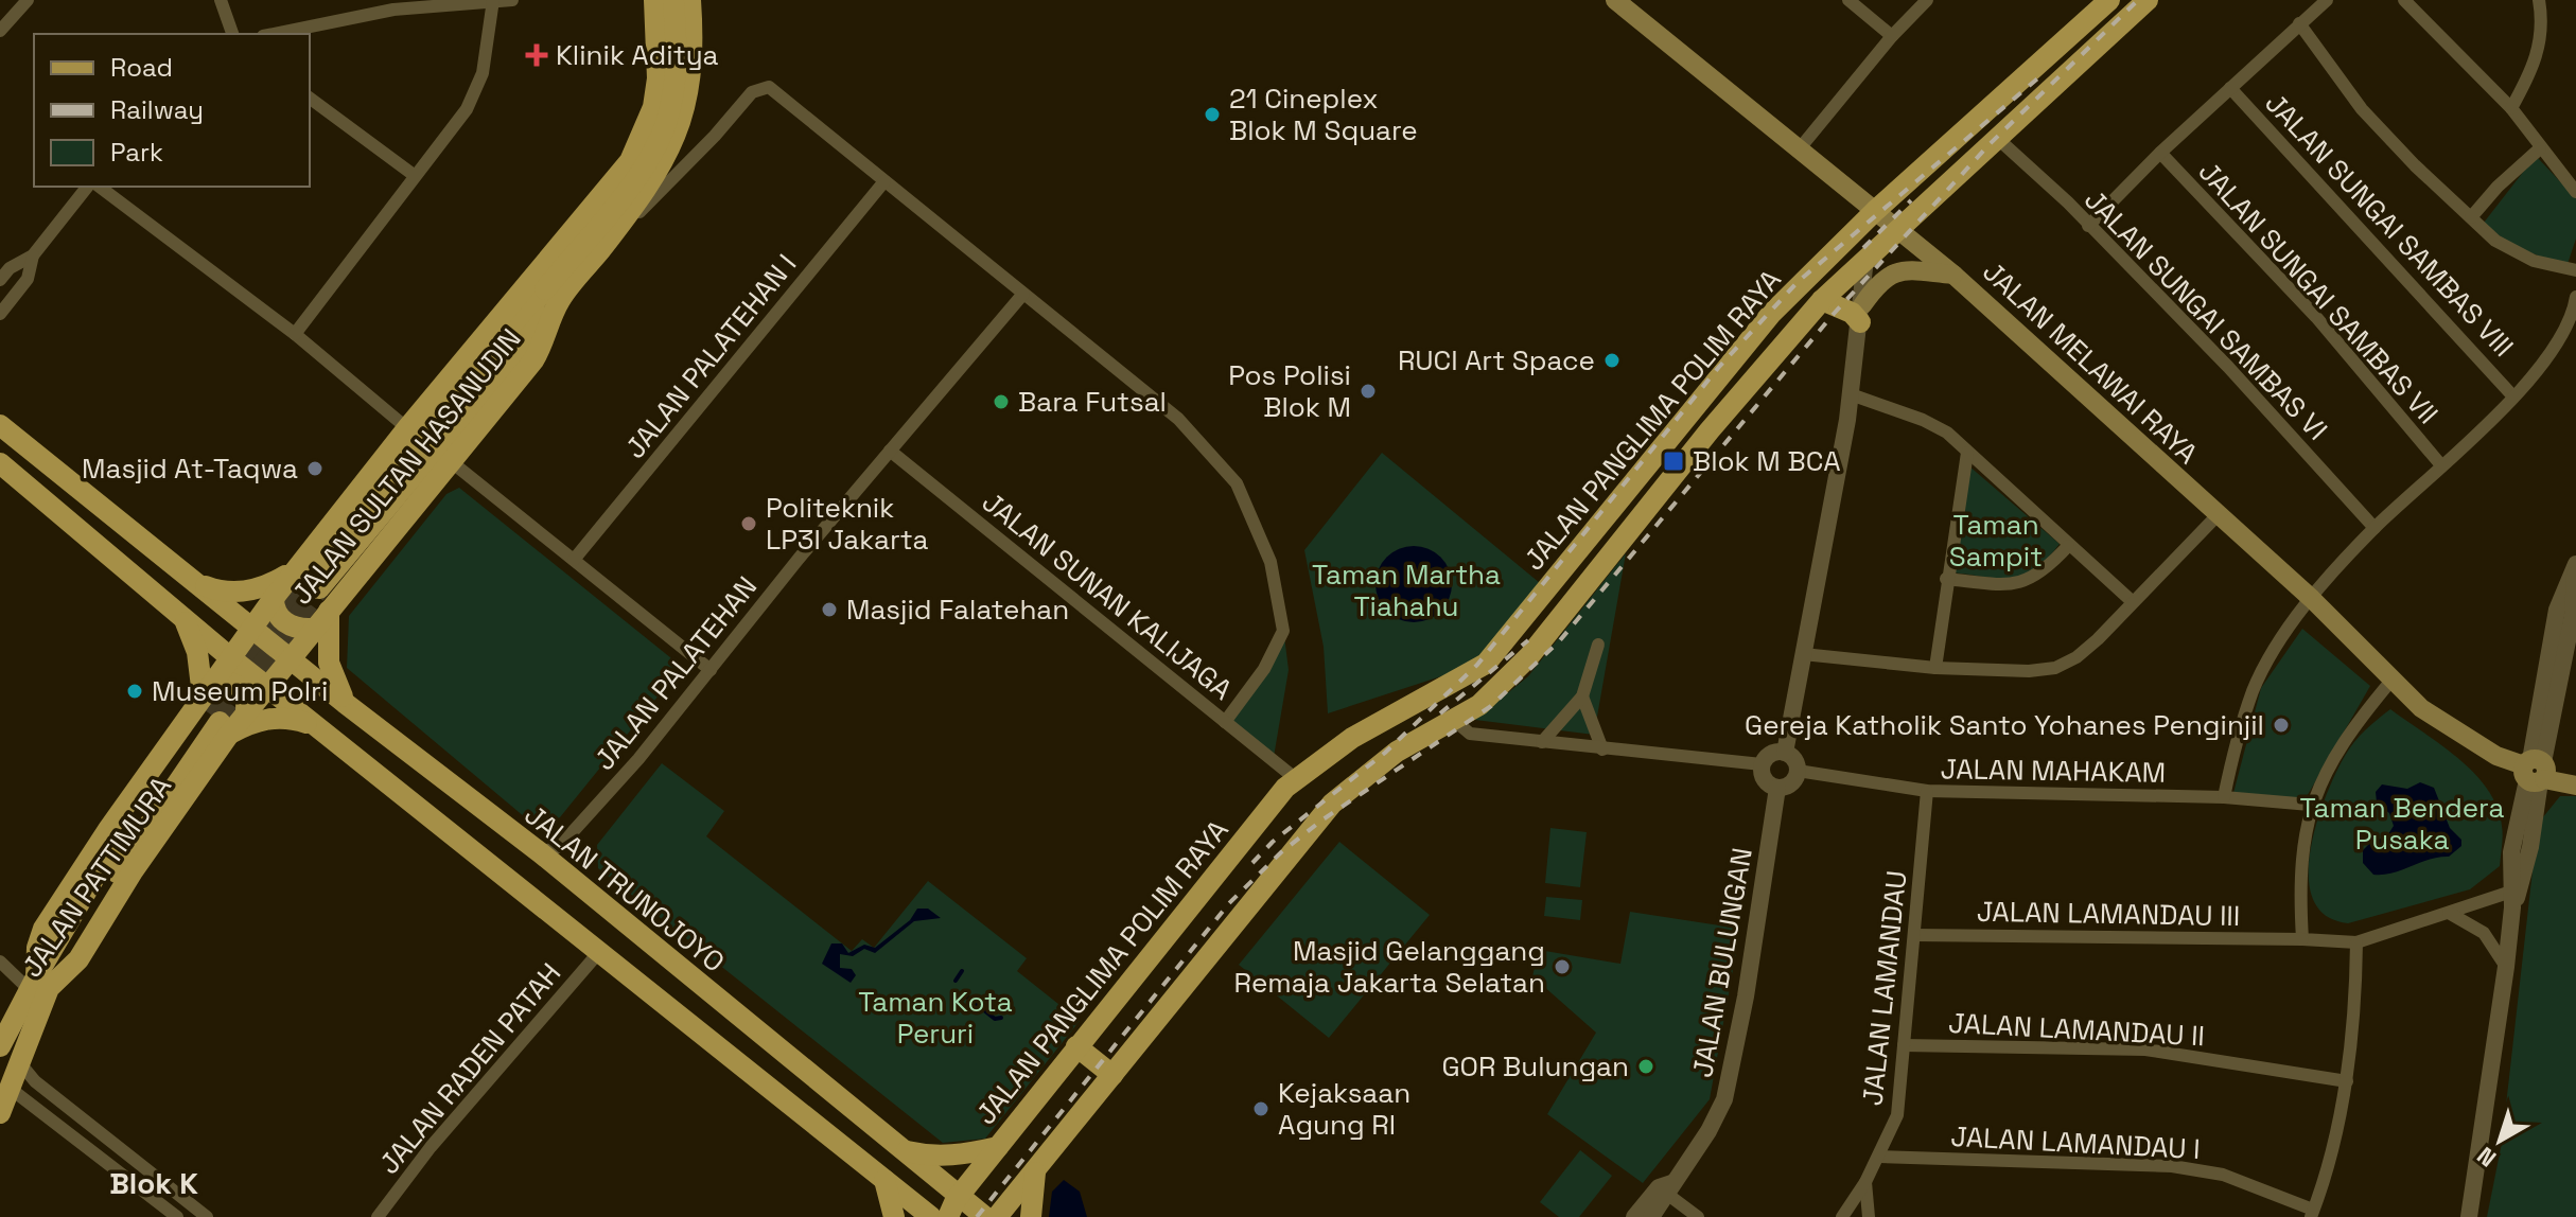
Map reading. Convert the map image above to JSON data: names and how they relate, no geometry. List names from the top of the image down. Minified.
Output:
{"streets":{"main road":["JALAN MELAWAI RAYA","JALAN PANGLIMA POLIM RAYA","JALAN SULTAN HASANUDIN","JALAN PATTIMURA","JALAN TRUNOJOYO"],"street":["JALAN SUNGAI SAMBAS VIII","JALAN SUNGAI SAMBAS VII","JALAN SUNGAI SAMBAS VI","JALAN PALATEHAN I","JALAN SUNAN KALIJAGA","JALAN PALATEHAN","JALAN MAHAKAM","JALAN LAMANDAU III","JALAN BULUNGAN","JALAN LAMANDAU","JALAN LAMANDAU II","JALAN RADEN PATAH","JALAN LAMANDAU I"]},"crossings":[["JALAN SUNGAI SAMBAS VI","JALAN PANGLIMA POLIM RAYA"],["JALAN MELAWAI RAYA","JALAN PANGLIMA POLIM RAYA"],["JALAN PANGLIMA POLIM RAYA","JALAN SUNAN KALIJAGA"],["JALAN PANGLIMA POLIM RAYA","JALAN TRUNOJOYO"],["JALAN SULTAN HASANUDIN","JALAN PATTIMURA"],["JALAN SULTAN HASANUDIN","JALAN TRUNOJOYO"],["JALAN SUNAN KALIJAGA","JALAN PALATEHAN"],["JALAN PALATEHAN","JALAN TRUNOJOYO"],["JALAN MAHAKAM","JALAN BULUNGAN"],["JALAN MAHAKAM","JALAN LAMANDAU"],["JALAN LAMANDAU III","JALAN LAMANDAU"],["JALAN LAMANDAU","JALAN LAMANDAU II"],["JALAN LAMANDAU","JALAN LAMANDAU I"]],"districts":["Blok K"],"parks":["Taman Sampit","Taman Martha Tiahahu","Taman Bendera Pusaka","Taman Kota Peruri"],"places":{"health":["Klinik Aditya"],"other":["21 Cineplex Blok M Square","RUCI Art Space","Pos Polisi Blok M","Bara Futsal","Masjid At-Taqwa","Politeknik LP3I Jakarta","Masjid Falatehan","Museum Polri","Gereja Katholik Santo Yohanes Penginjil","Masjid Gelanggang Remaja Jakarta Selatan","GOR Bulungan","Kejaksaan Agung RI"],"transit":["Blok M BCA"]},"legend":["Road","Railway","Park"],"north":"bottom left"}
